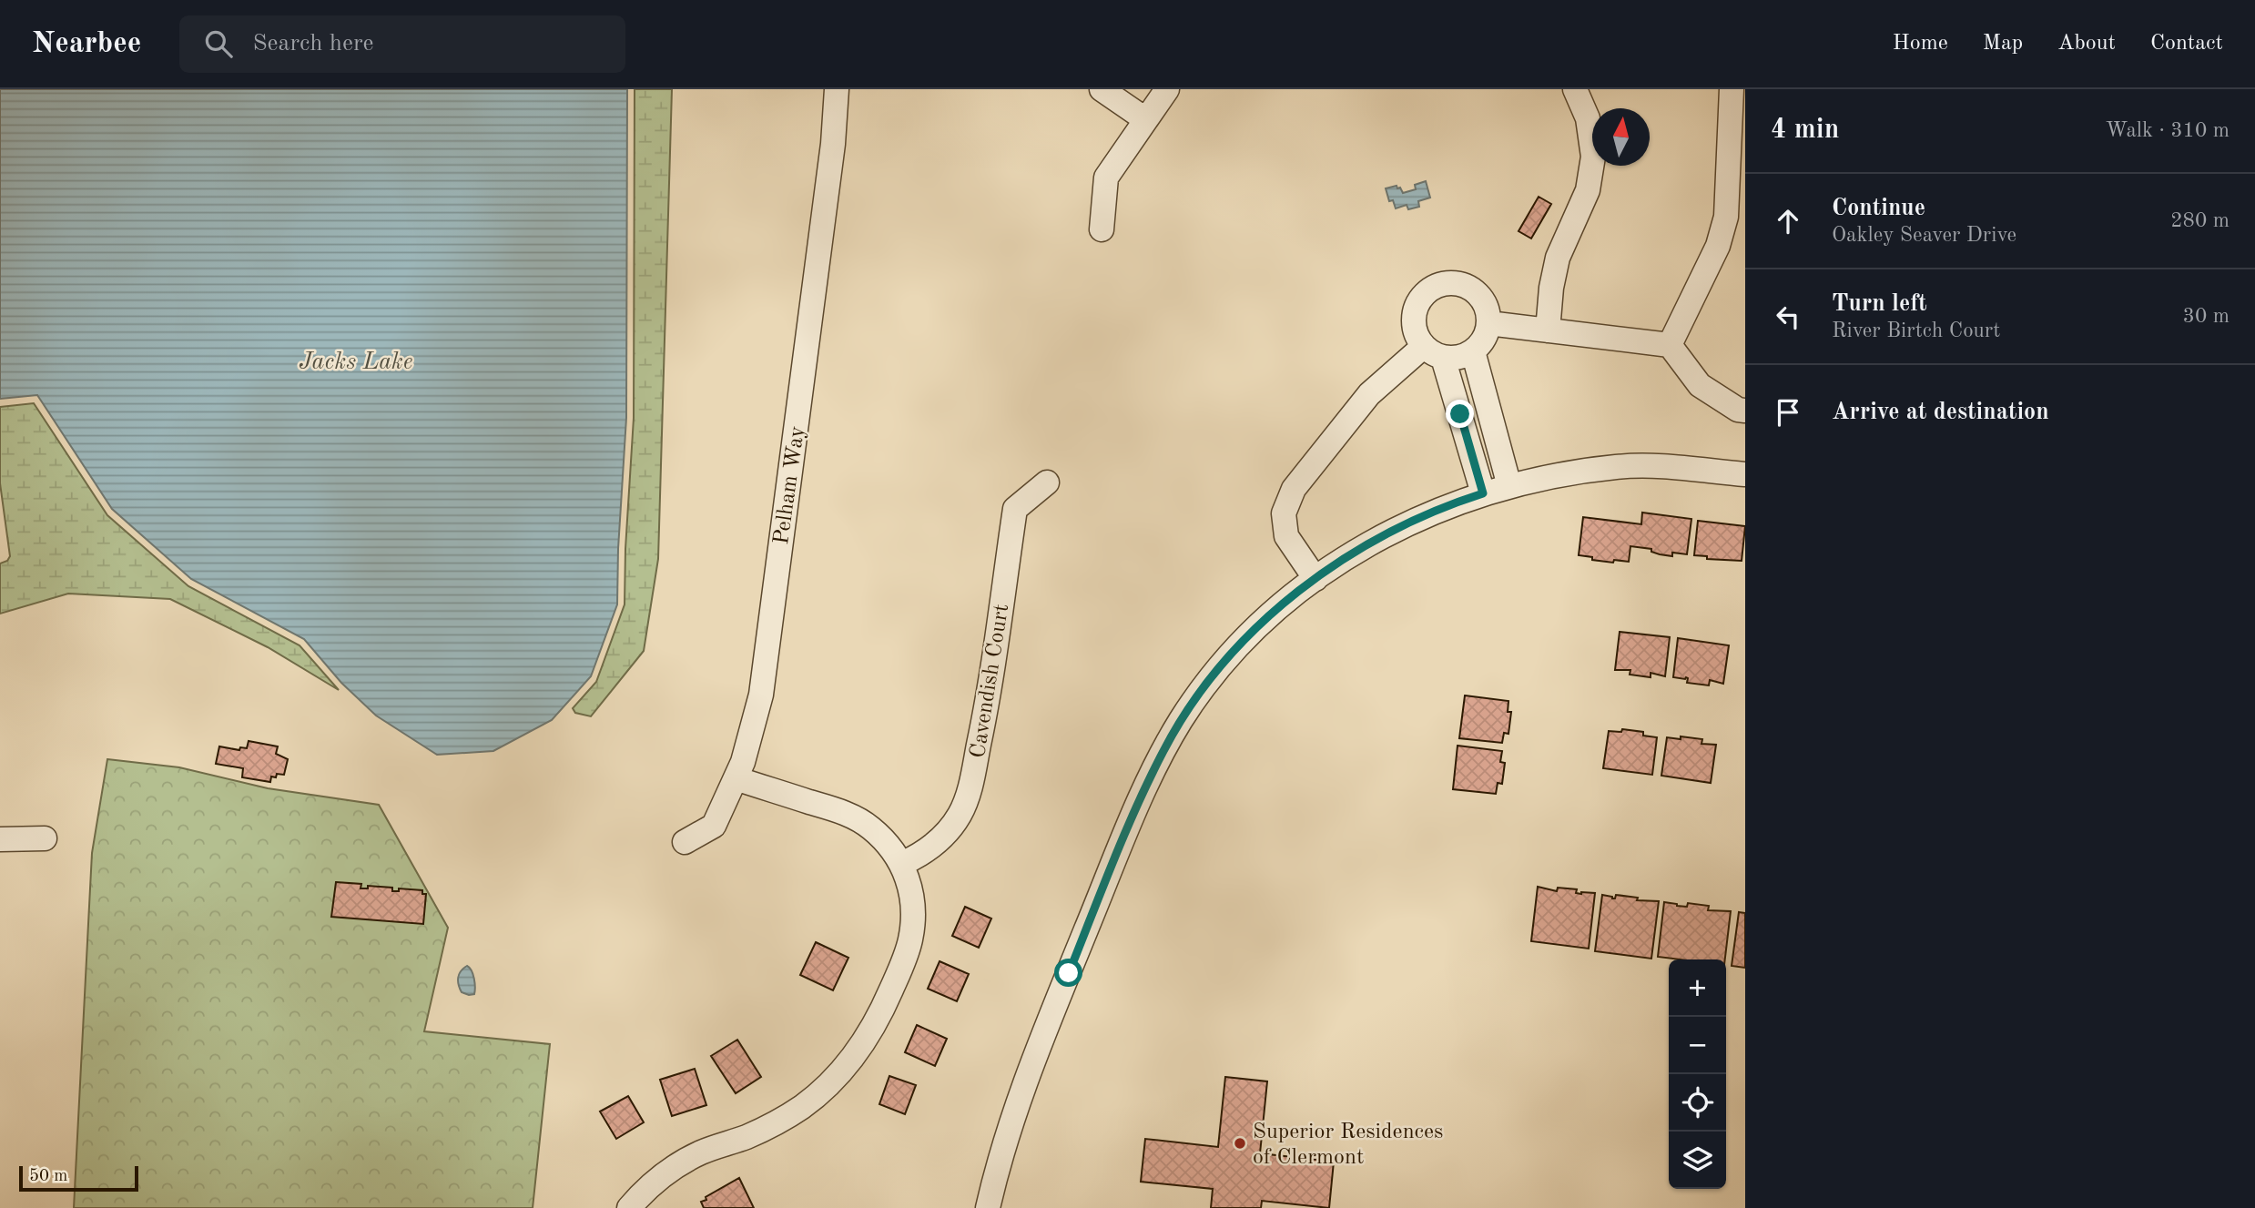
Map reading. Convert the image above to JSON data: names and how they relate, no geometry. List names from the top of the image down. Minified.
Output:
{"streets":{"street":["Pelham Way","Cavendish Court"]},"water":["Jacks Lake"],"places":["Superior Residences of Clermont"],"scale_bar":"50 m","north":"top","page":{"header":"Nearbee","search":"Search here","nav":["Home","Map","About","Contact"],"heading":["4 min","Walk · 310 m"],"list":[["Continue","Oakley Seaver Drive","280 m"],["Turn left","River Birtch Court","30 m"],"Arrive at destination"],"map_buttons":["+","−"],"scale":"50 m"}}
